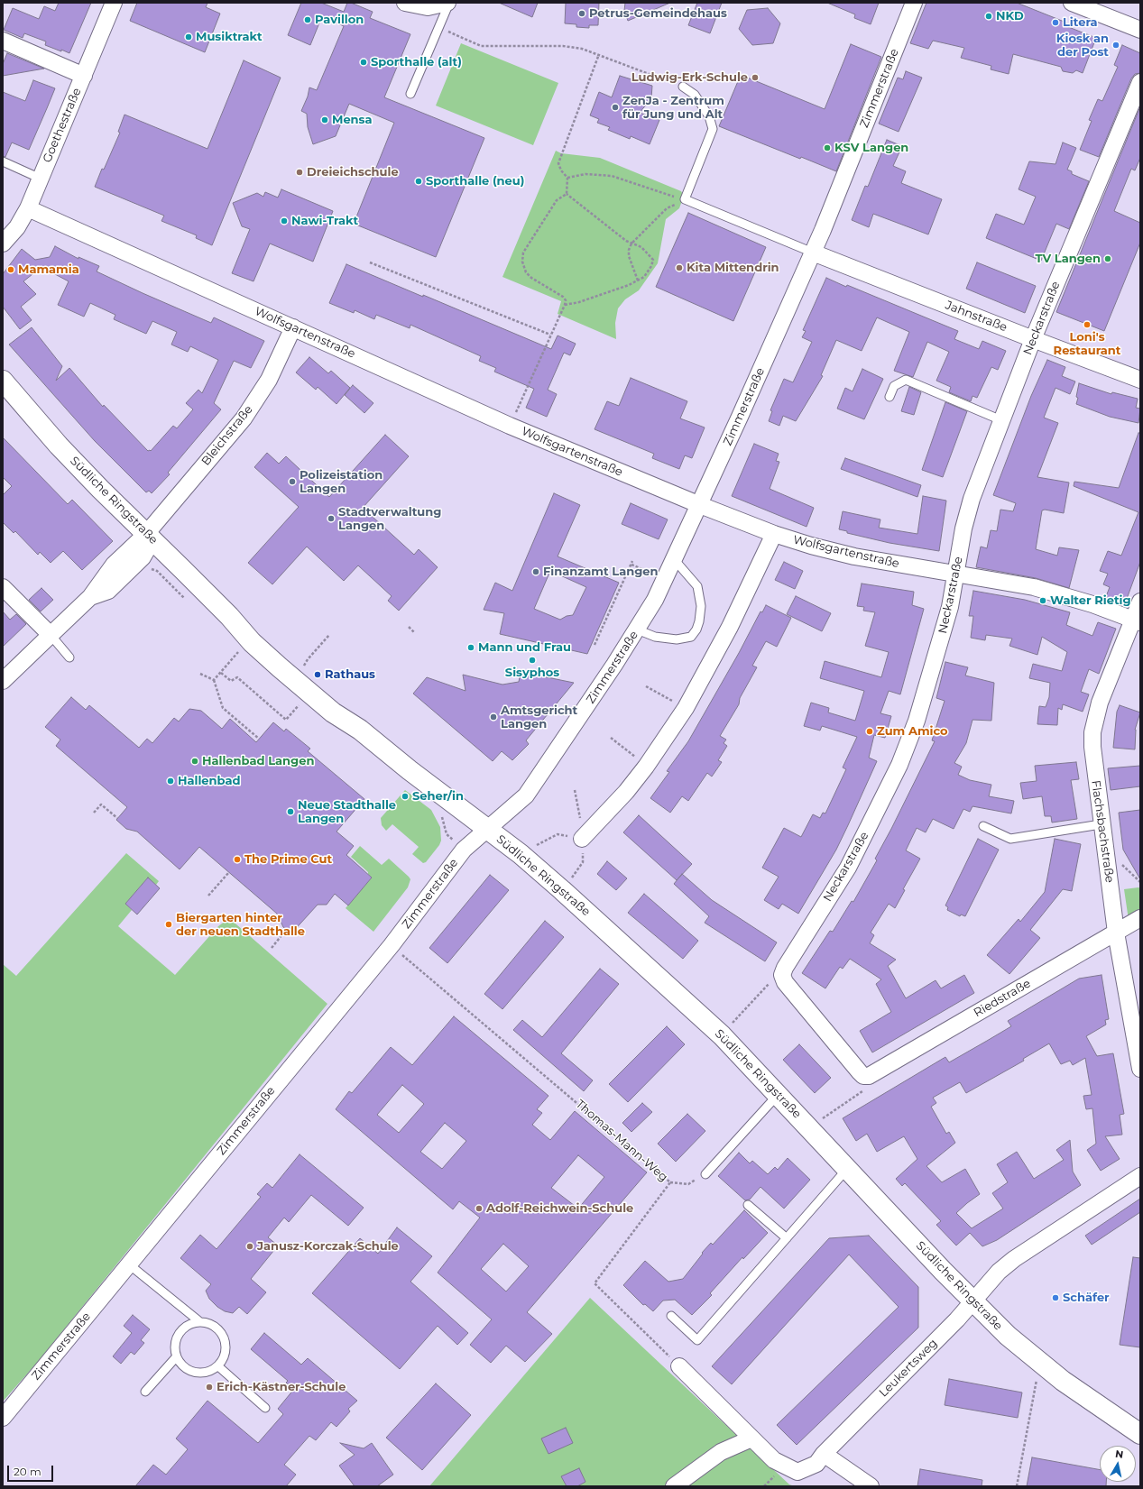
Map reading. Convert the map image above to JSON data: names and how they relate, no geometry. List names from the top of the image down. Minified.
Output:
{"streets":{"main road":["Südliche Ringstraße"],"street":["Zimmerstraße","Goethestraße","Jahnstraße","Neckarstraße","Wolfsgartenstraße","Bleichstraße","Flachsbachstraße","Riedstraße","Leukertsweg"],"path":["Thomas-Mann-Weg"]},"crossings":[["Zimmerstraße","Jahnstraße"],["Zimmerstraße","Wolfsgartenstraße"],["Zimmerstraße","Südliche Ringstraße"],["Zimmerstraße","Thomas-Mann-Weg"],["Goethestraße","Wolfsgartenstraße"],["Jahnstraße","Neckarstraße"],["Neckarstraße","Wolfsgartenstraße"],["Wolfsgartenstraße","Bleichstraße"],["Wolfsgartenstraße","Flachsbachstraße"],["Bleichstraße","Südliche Ringstraße"],["Südliche Ringstraße","Leukertsweg"],["Flachsbachstraße","Riedstraße"]],"places":["Petrus-Gemeindehaus","NKD","Pavillon","Litera","Musiktrakt","Kiosk an der Post","Sporthalle (alt)","Ludwig-Erk-Schule","ZenJa - Zentrum für Jung und Alt","Mensa","KSV Langen","Dreieichschule","Sporthalle (neu)","Nawi-Trakt","TV Langen","Kita Mittendrin","Mamamia","Loni's Restaurant","Polizeistation Langen","Stadtverwaltung Langen","Finanzamt Langen","Walter Rietig","Mann und Frau","Sisyphos","Rathaus","Amtsgericht Langen","Zum Amico","Hallenbad Langen","Hallenbad","Seher/in","Neue Stadthalle Langen","The Prime Cut","Biergarten hinter der neuen Stadthalle","Adolf-Reichwein-Schule","Janusz-Korczak-Schule","Schäfer","Erich-Kästner-Schule"],"scale_bar":"20 m","north":"top"}
